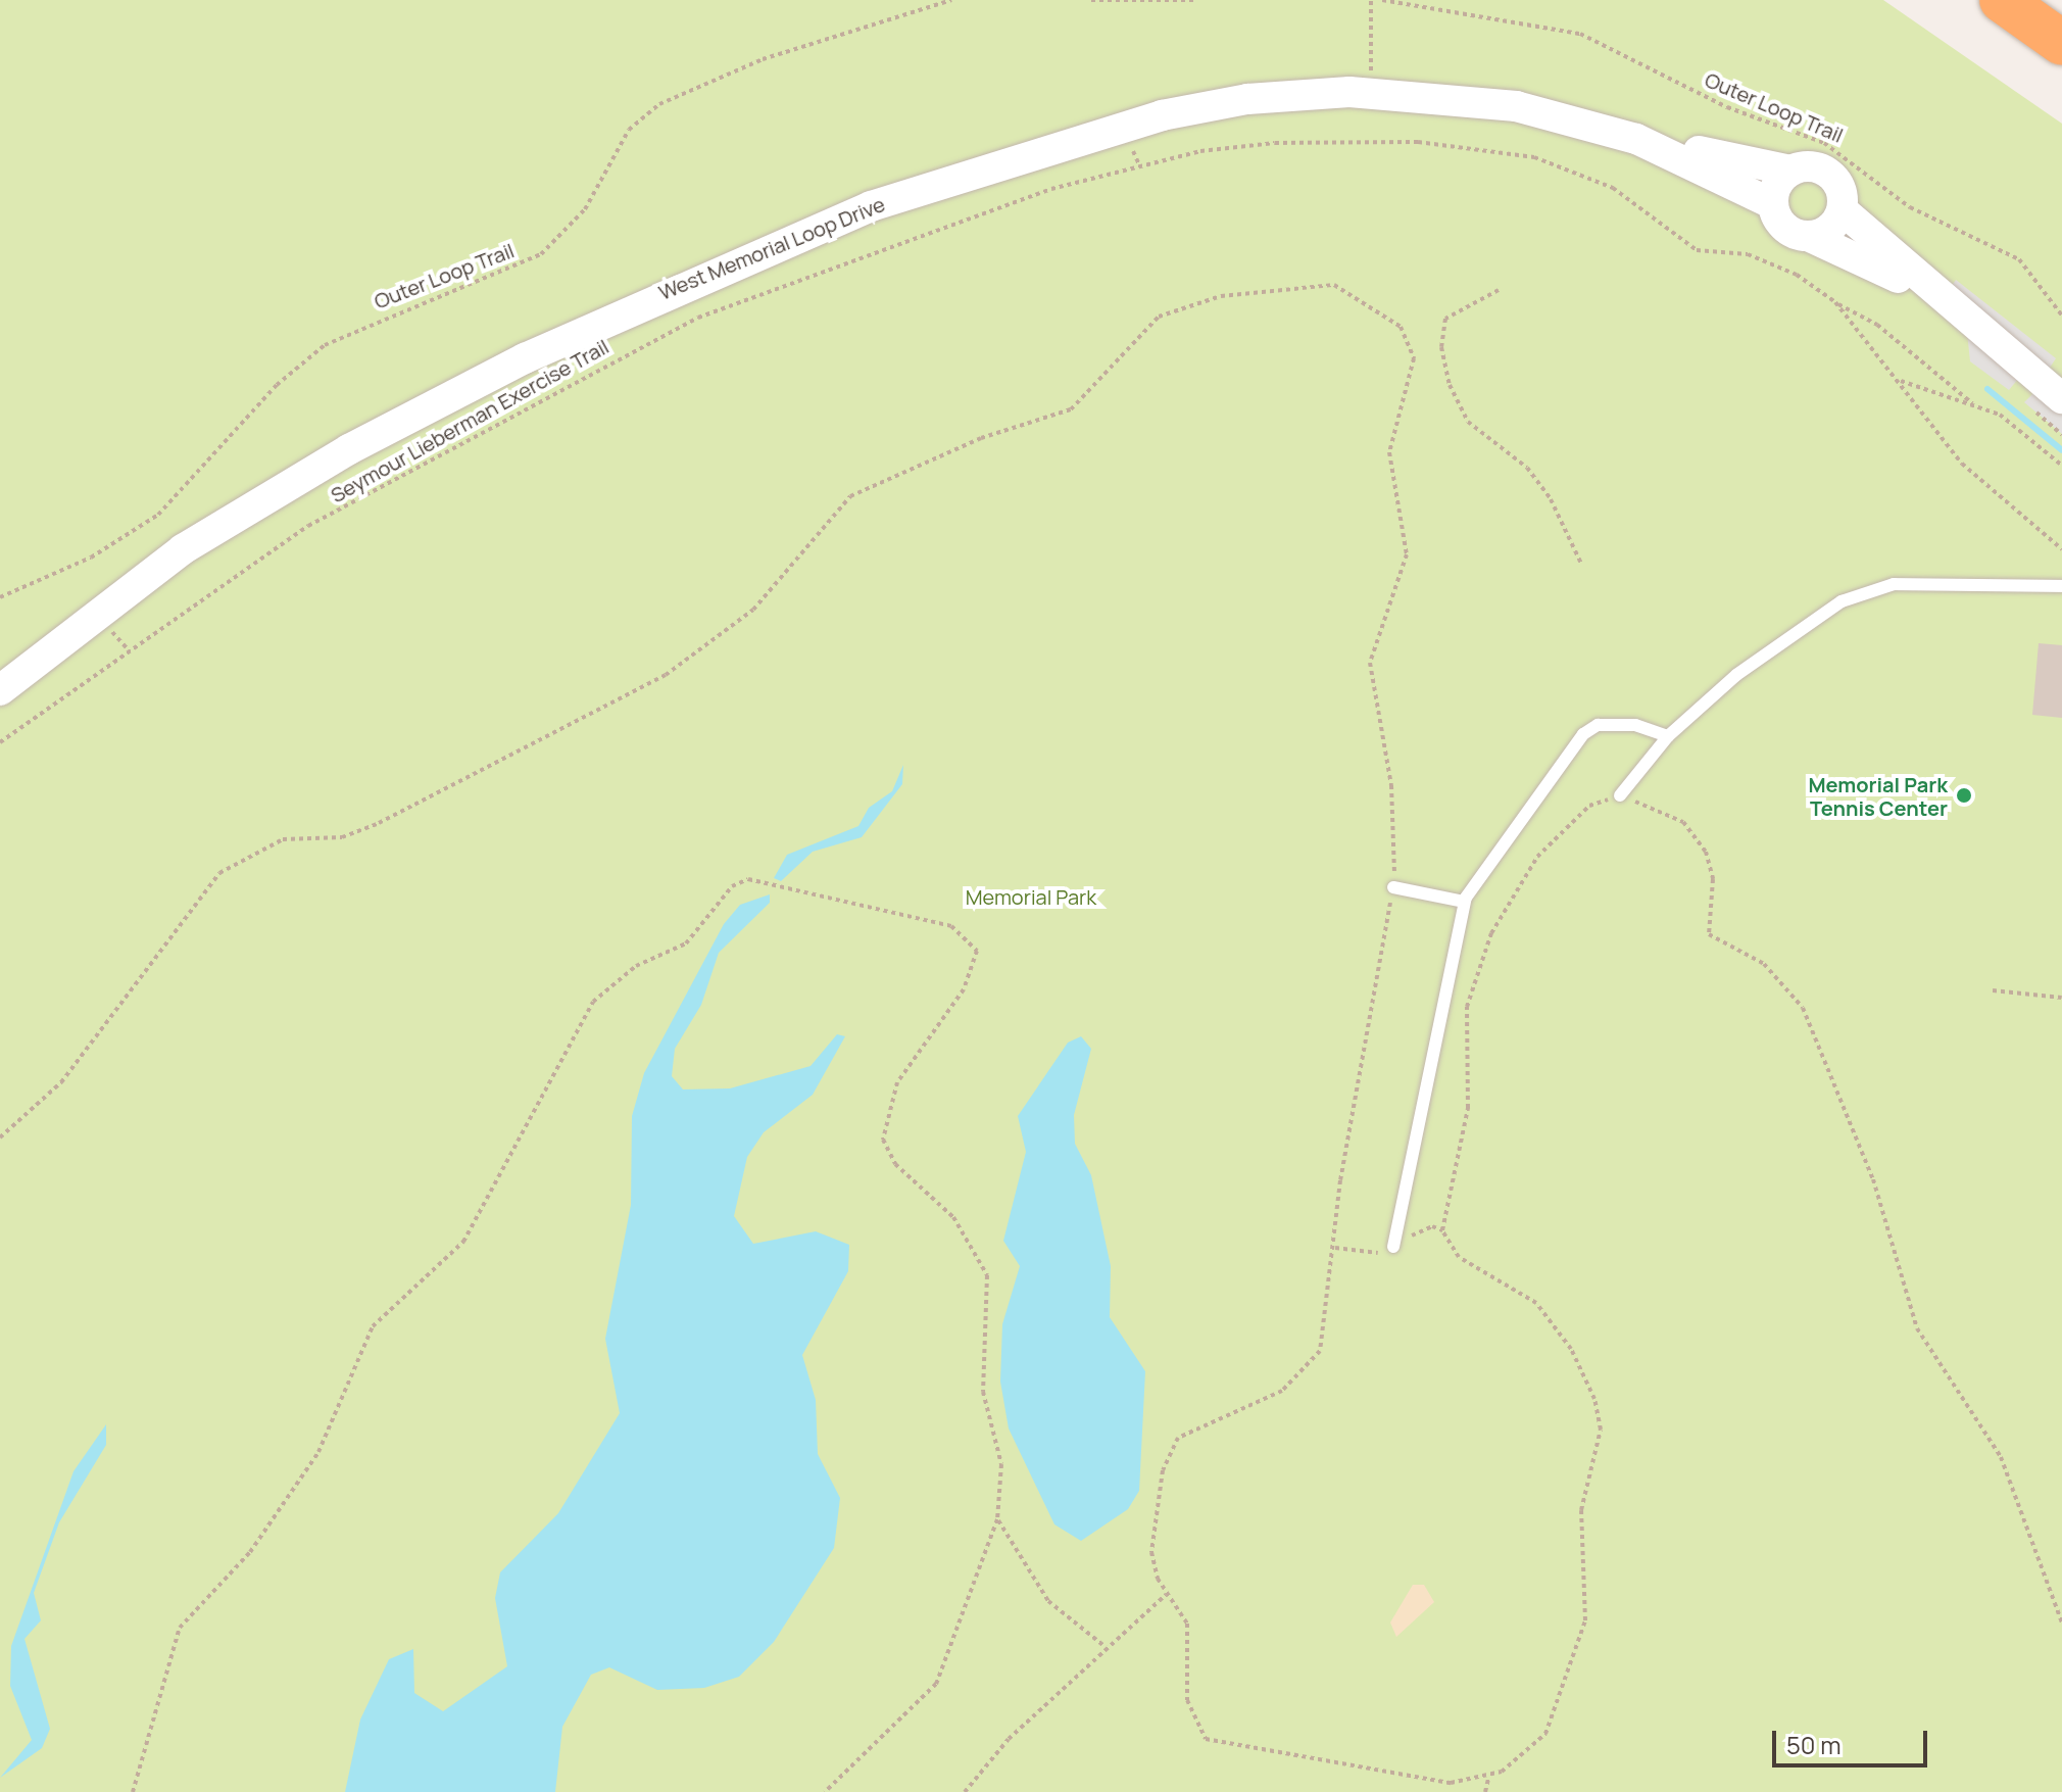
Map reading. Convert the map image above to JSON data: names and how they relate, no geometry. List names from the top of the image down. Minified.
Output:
{"streets":{"street":["West Memorial Loop Drive"],"path":["Outer Loop Trail","Seymour Lieberman Exercise Trail"]},"parks":["Memorial Park"],"places":["Memorial Park Tennis Center"],"scale_bar":"50 m"}
